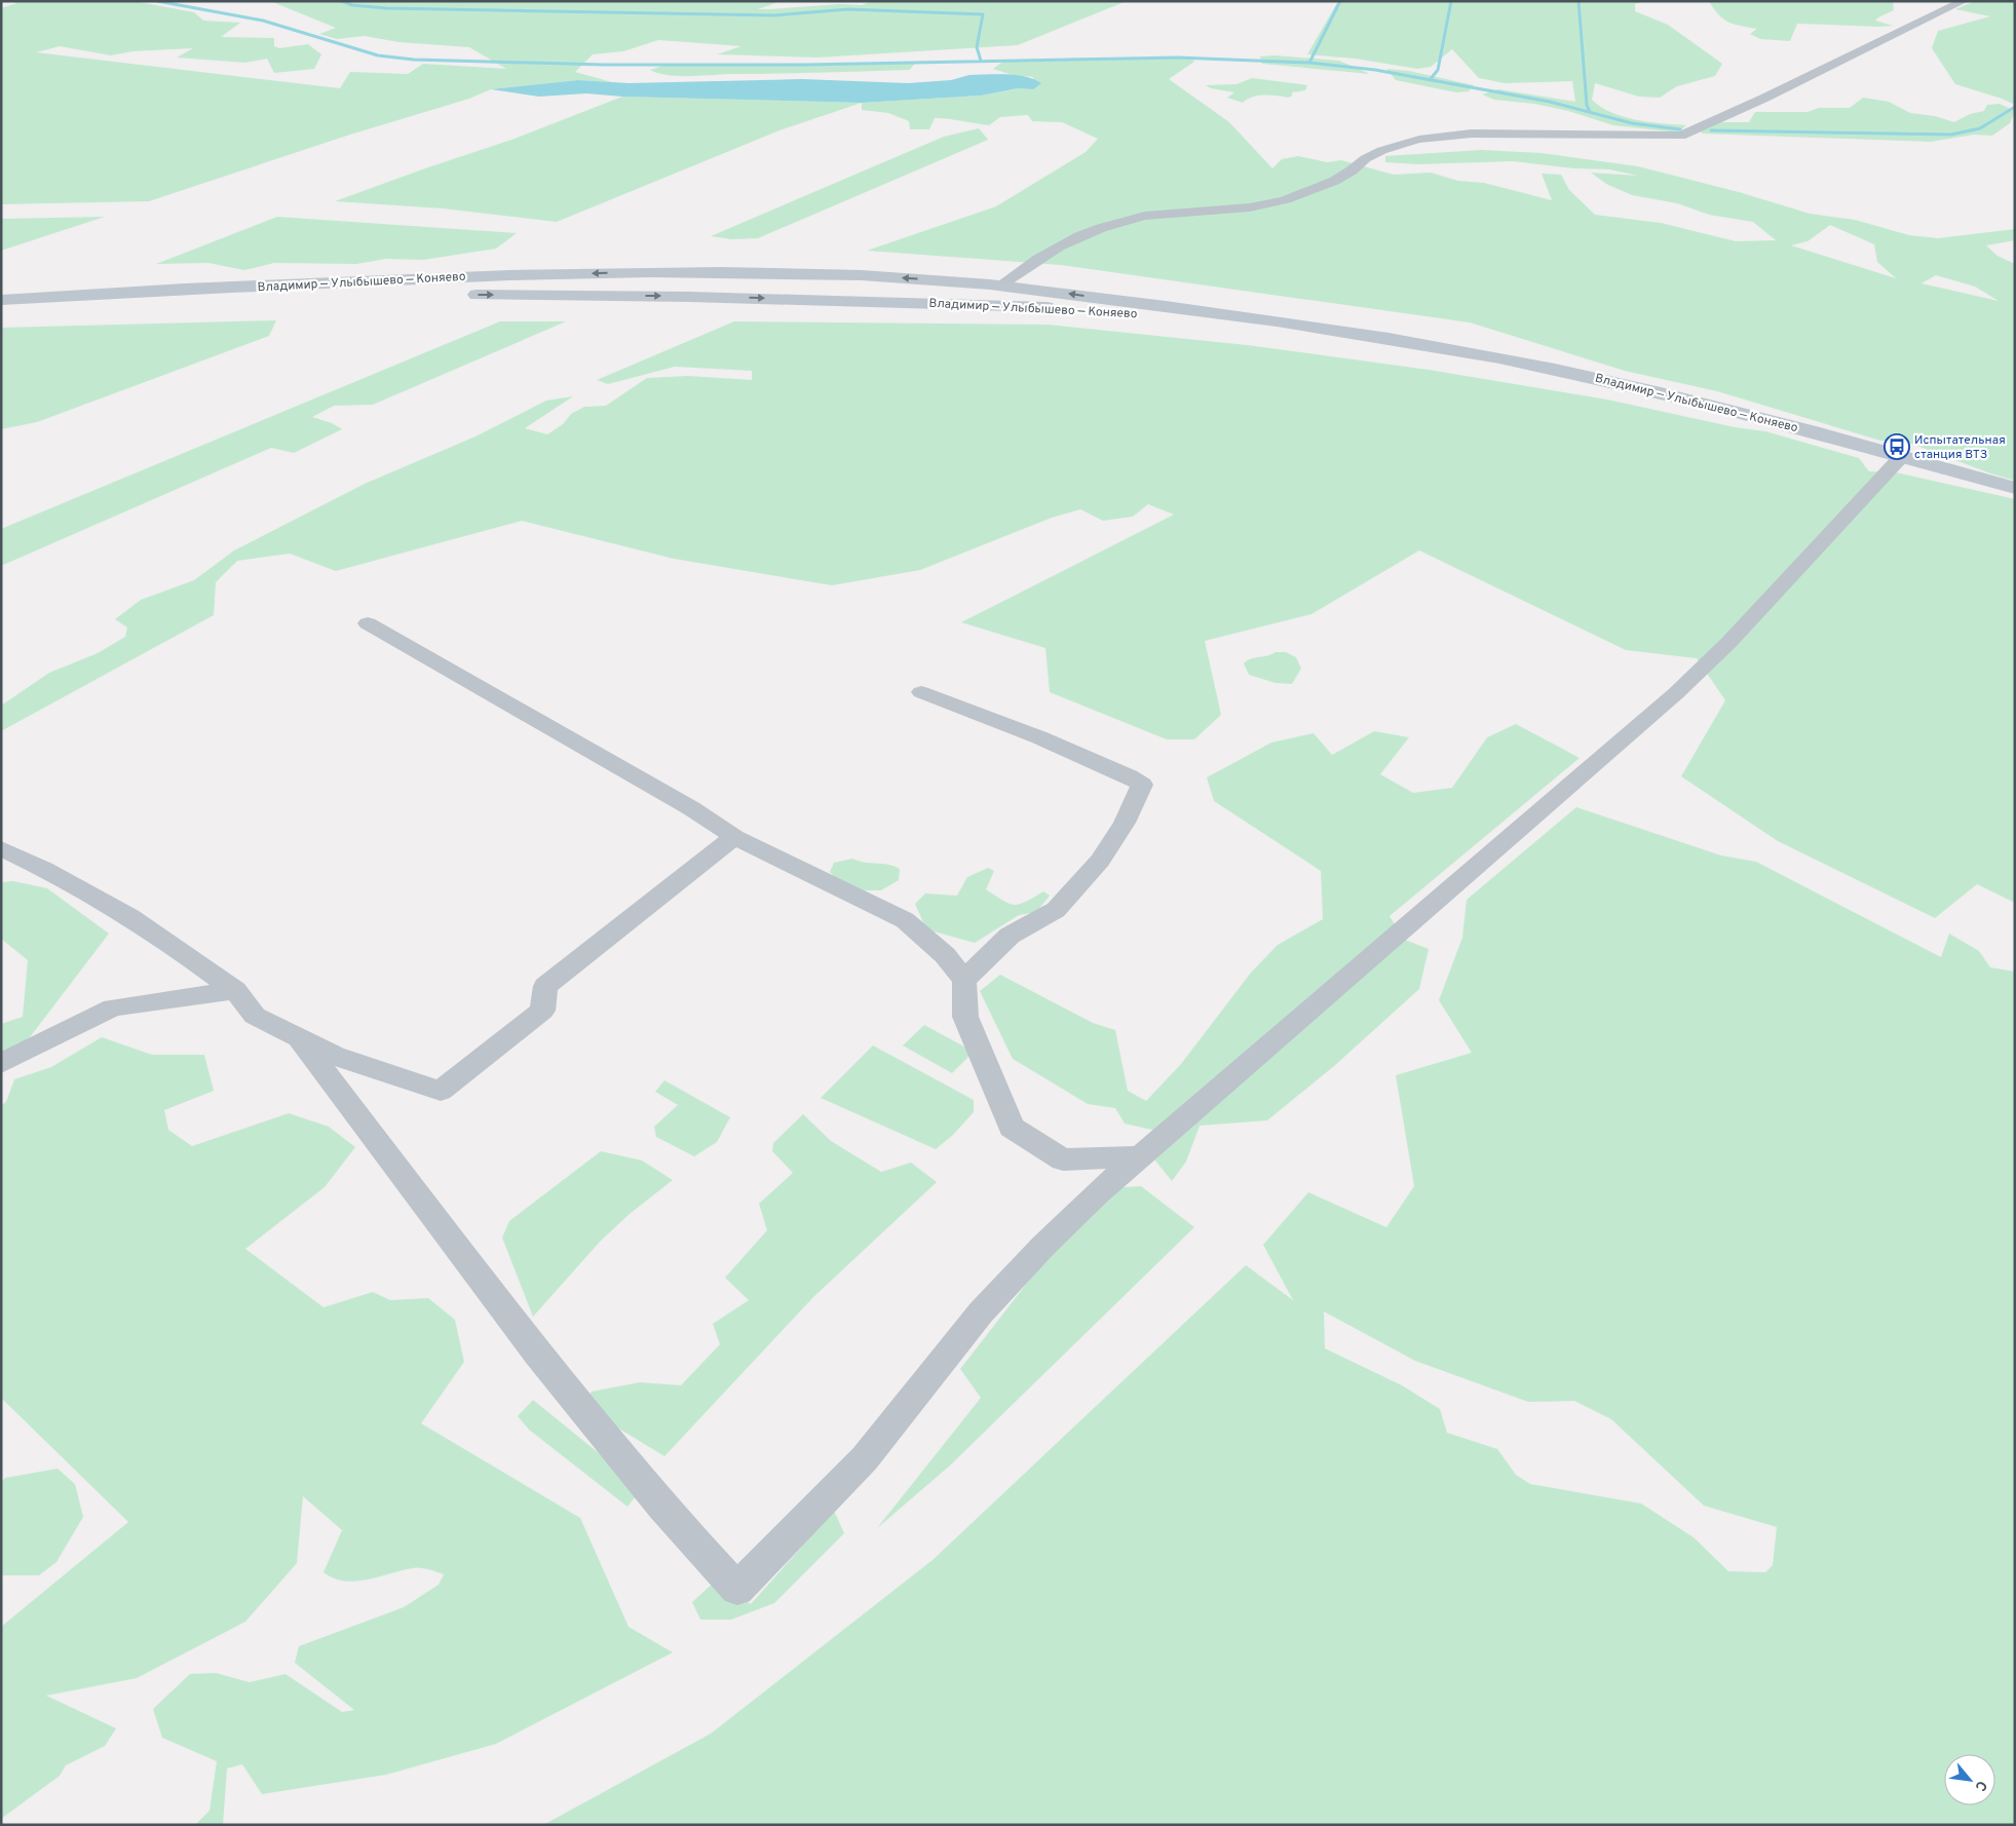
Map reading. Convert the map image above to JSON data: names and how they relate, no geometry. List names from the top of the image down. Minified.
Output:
{"streets":{"main road":["Владимир — Улыбышево — Коняево"]},"places":{"bus stop":["Испытательная станция ВТЗ"]},"north":"bottom right"}
